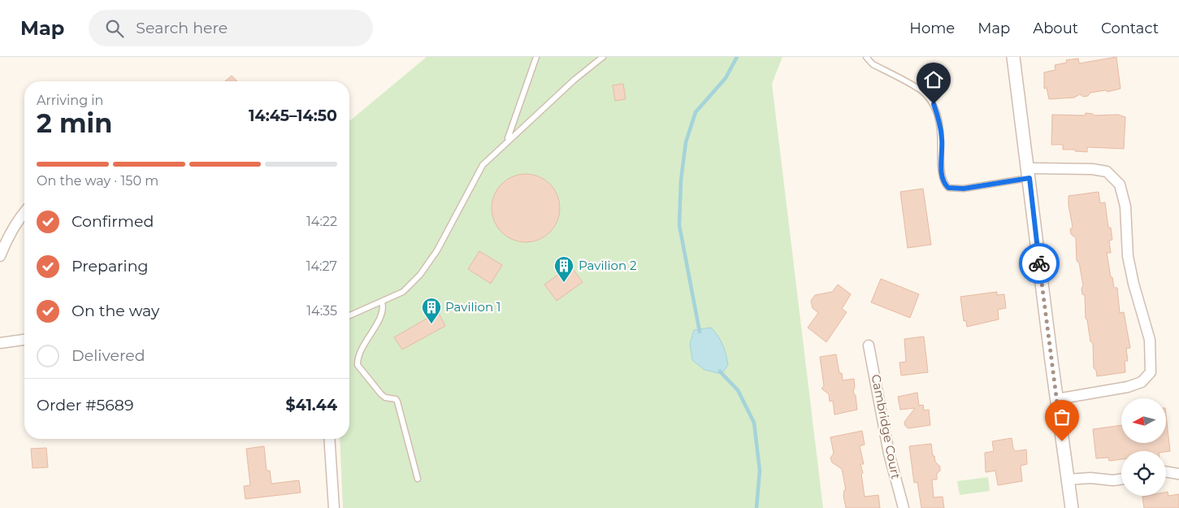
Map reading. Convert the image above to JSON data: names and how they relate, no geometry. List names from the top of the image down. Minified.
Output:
{"streets":{"street":["Cambridge Court"]},"places":{"building":["Pavilion 2","Pavilion 1"]},"north":"left","page":{"header":"Map","search":"Search here","nav":["Home","Map","About","Contact"],"heading":["2 min","Arriving in","14:45–14:50"],"panel":["Order #5689","$41.44"],"bar":"On the way · 150 m","list":[["Confirmed","14:22"],["Preparing","14:27"],["On the way","14:35"],"Delivered"]}}
